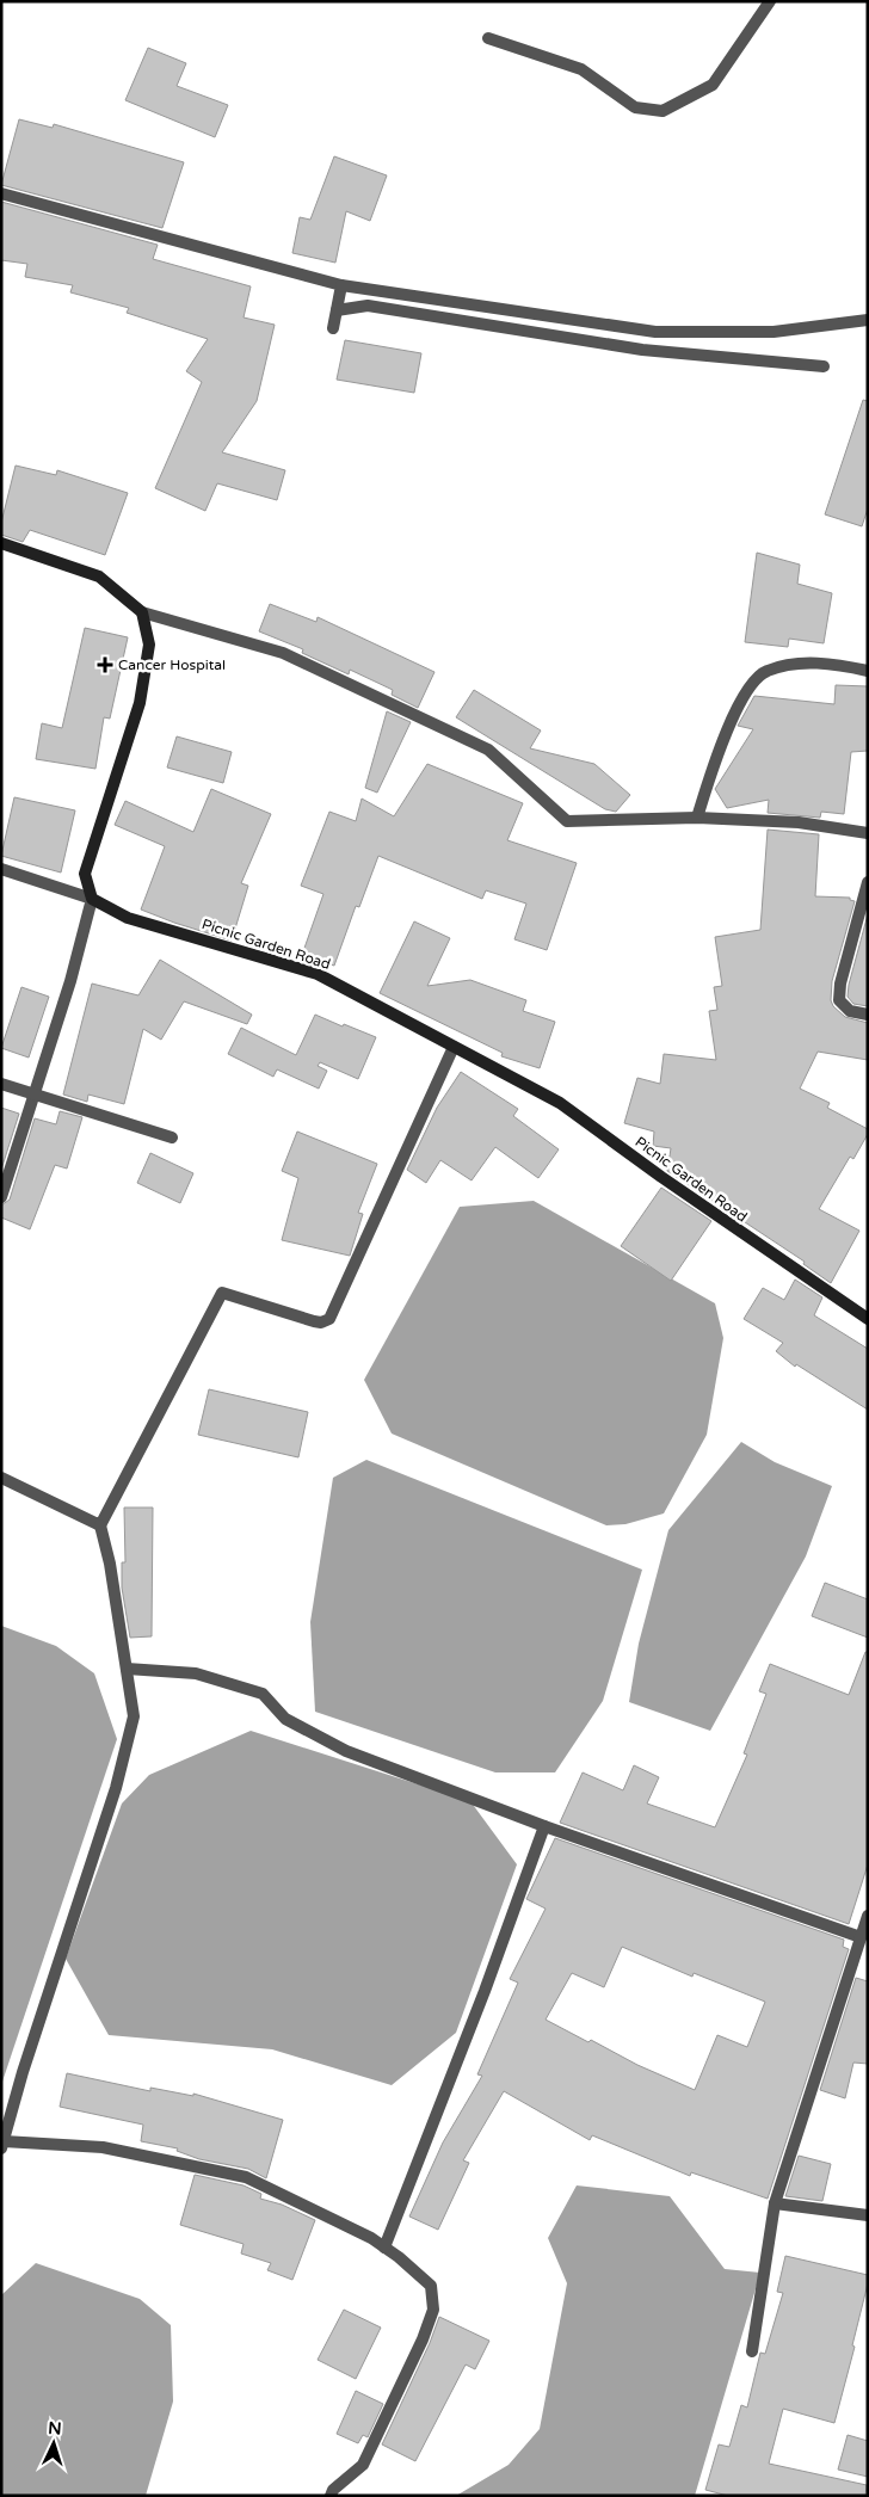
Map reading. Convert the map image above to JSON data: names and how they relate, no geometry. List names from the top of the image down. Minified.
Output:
{"streets":{"main road":["Picnic Garden Road"]},"places":{"health":["Cancer Hospital"]},"north":"top"}
